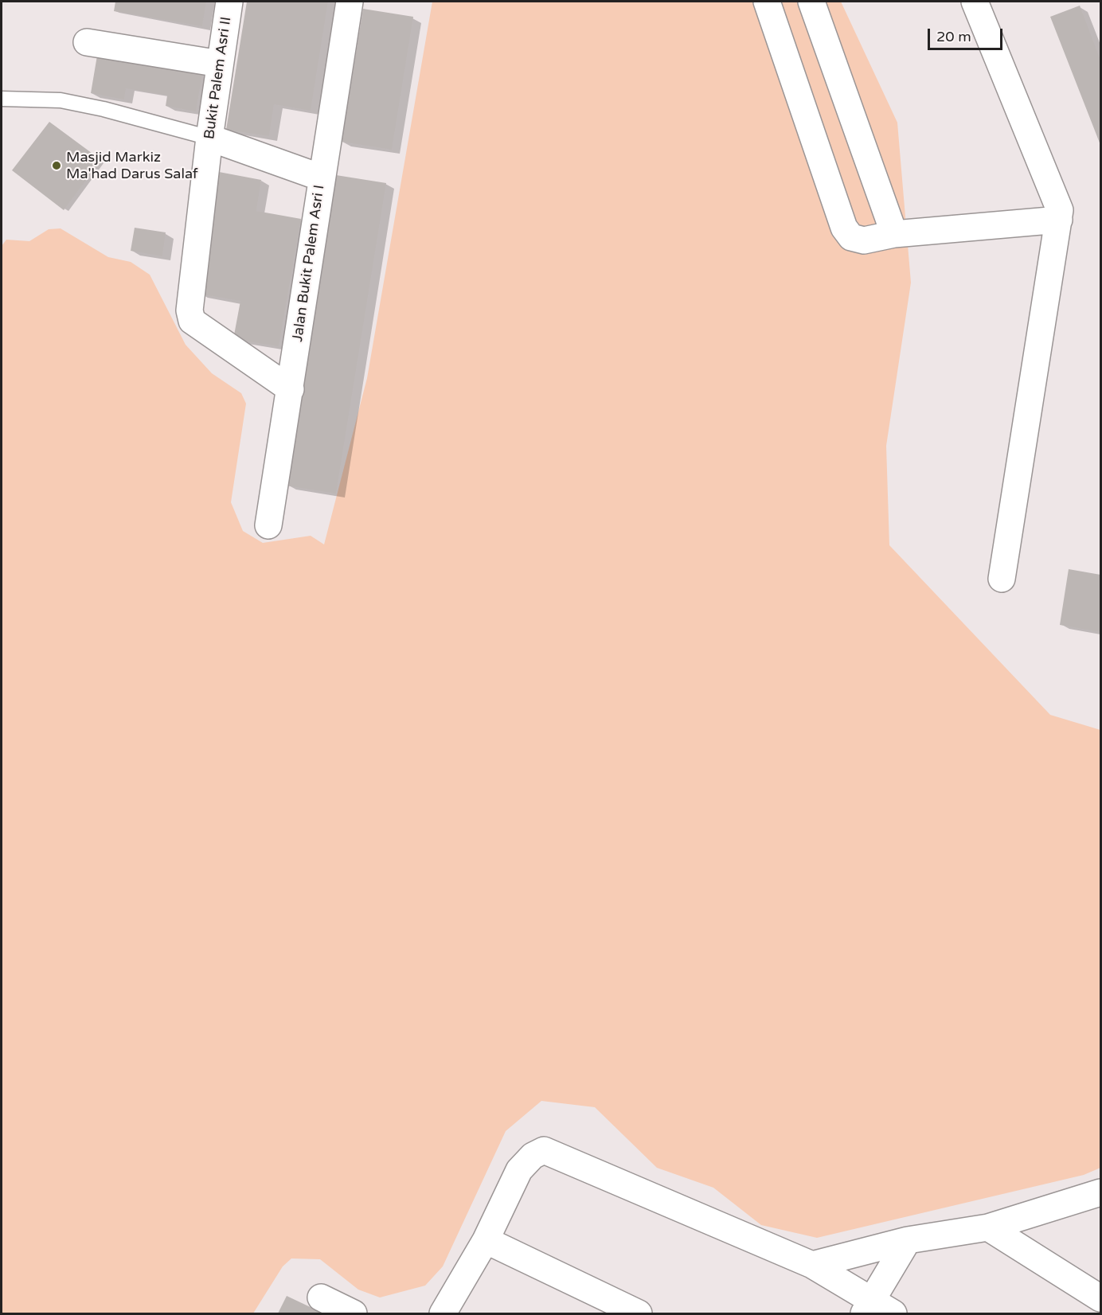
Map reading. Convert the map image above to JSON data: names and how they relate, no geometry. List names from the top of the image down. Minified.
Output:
{"streets":{"street":["Bukit Palem Asri II","Jalan Bukit Palem Asri I"]},"crossings":[["Bukit Palem Asri II","Jalan Bukit Palem Asri I"]],"places":["Masjid Markiz Ma'had Darus Salaf"],"scale_bar":"20 m"}
